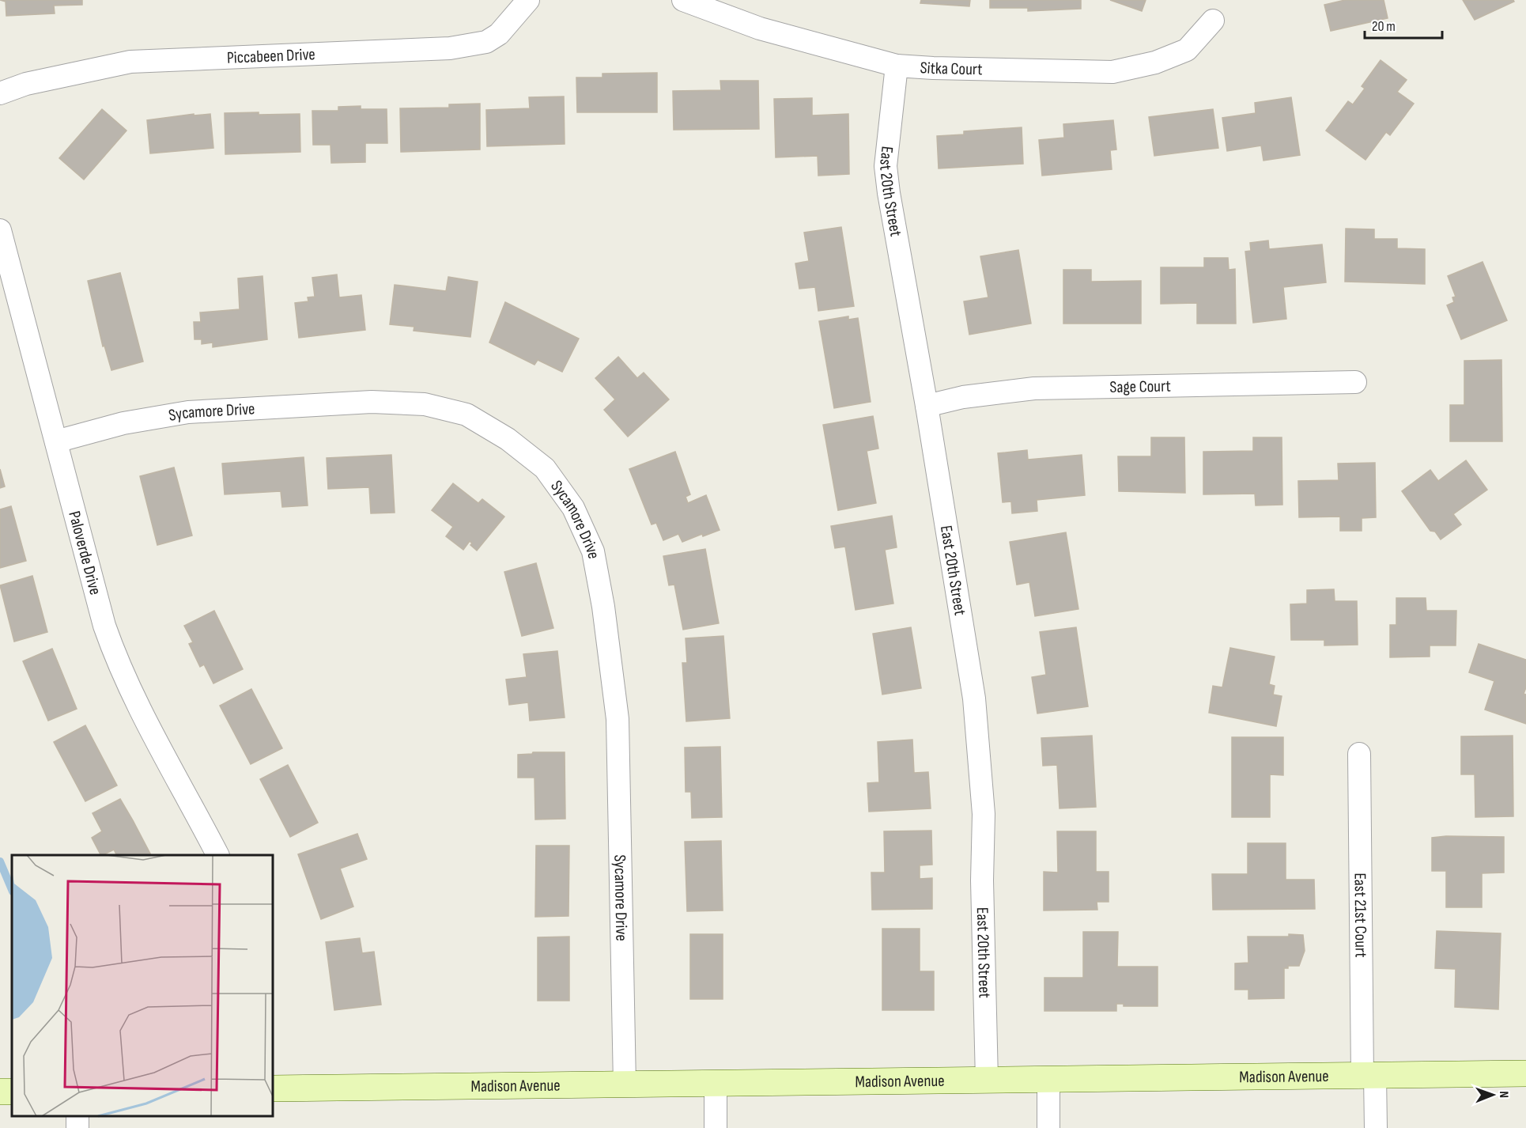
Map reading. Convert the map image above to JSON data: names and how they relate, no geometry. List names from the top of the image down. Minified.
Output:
{"streets":{"main road":["Madison Avenue"],"street":["Piccabeen Drive","Sitka Court","East 20th Street","Sage Court","Sycamore Drive","Paloverde Drive","East 21st Court"]},"crossings":[["Sitka Court","East 20th Street"],["East 20th Street","Sage Court"],["East 20th Street","Madison Avenue"],["Sycamore Drive","Paloverde Drive"],["Sycamore Drive","Madison Avenue"],["East 21st Court","Madison Avenue"]],"scale_bar":"20 m","north":"right"}
